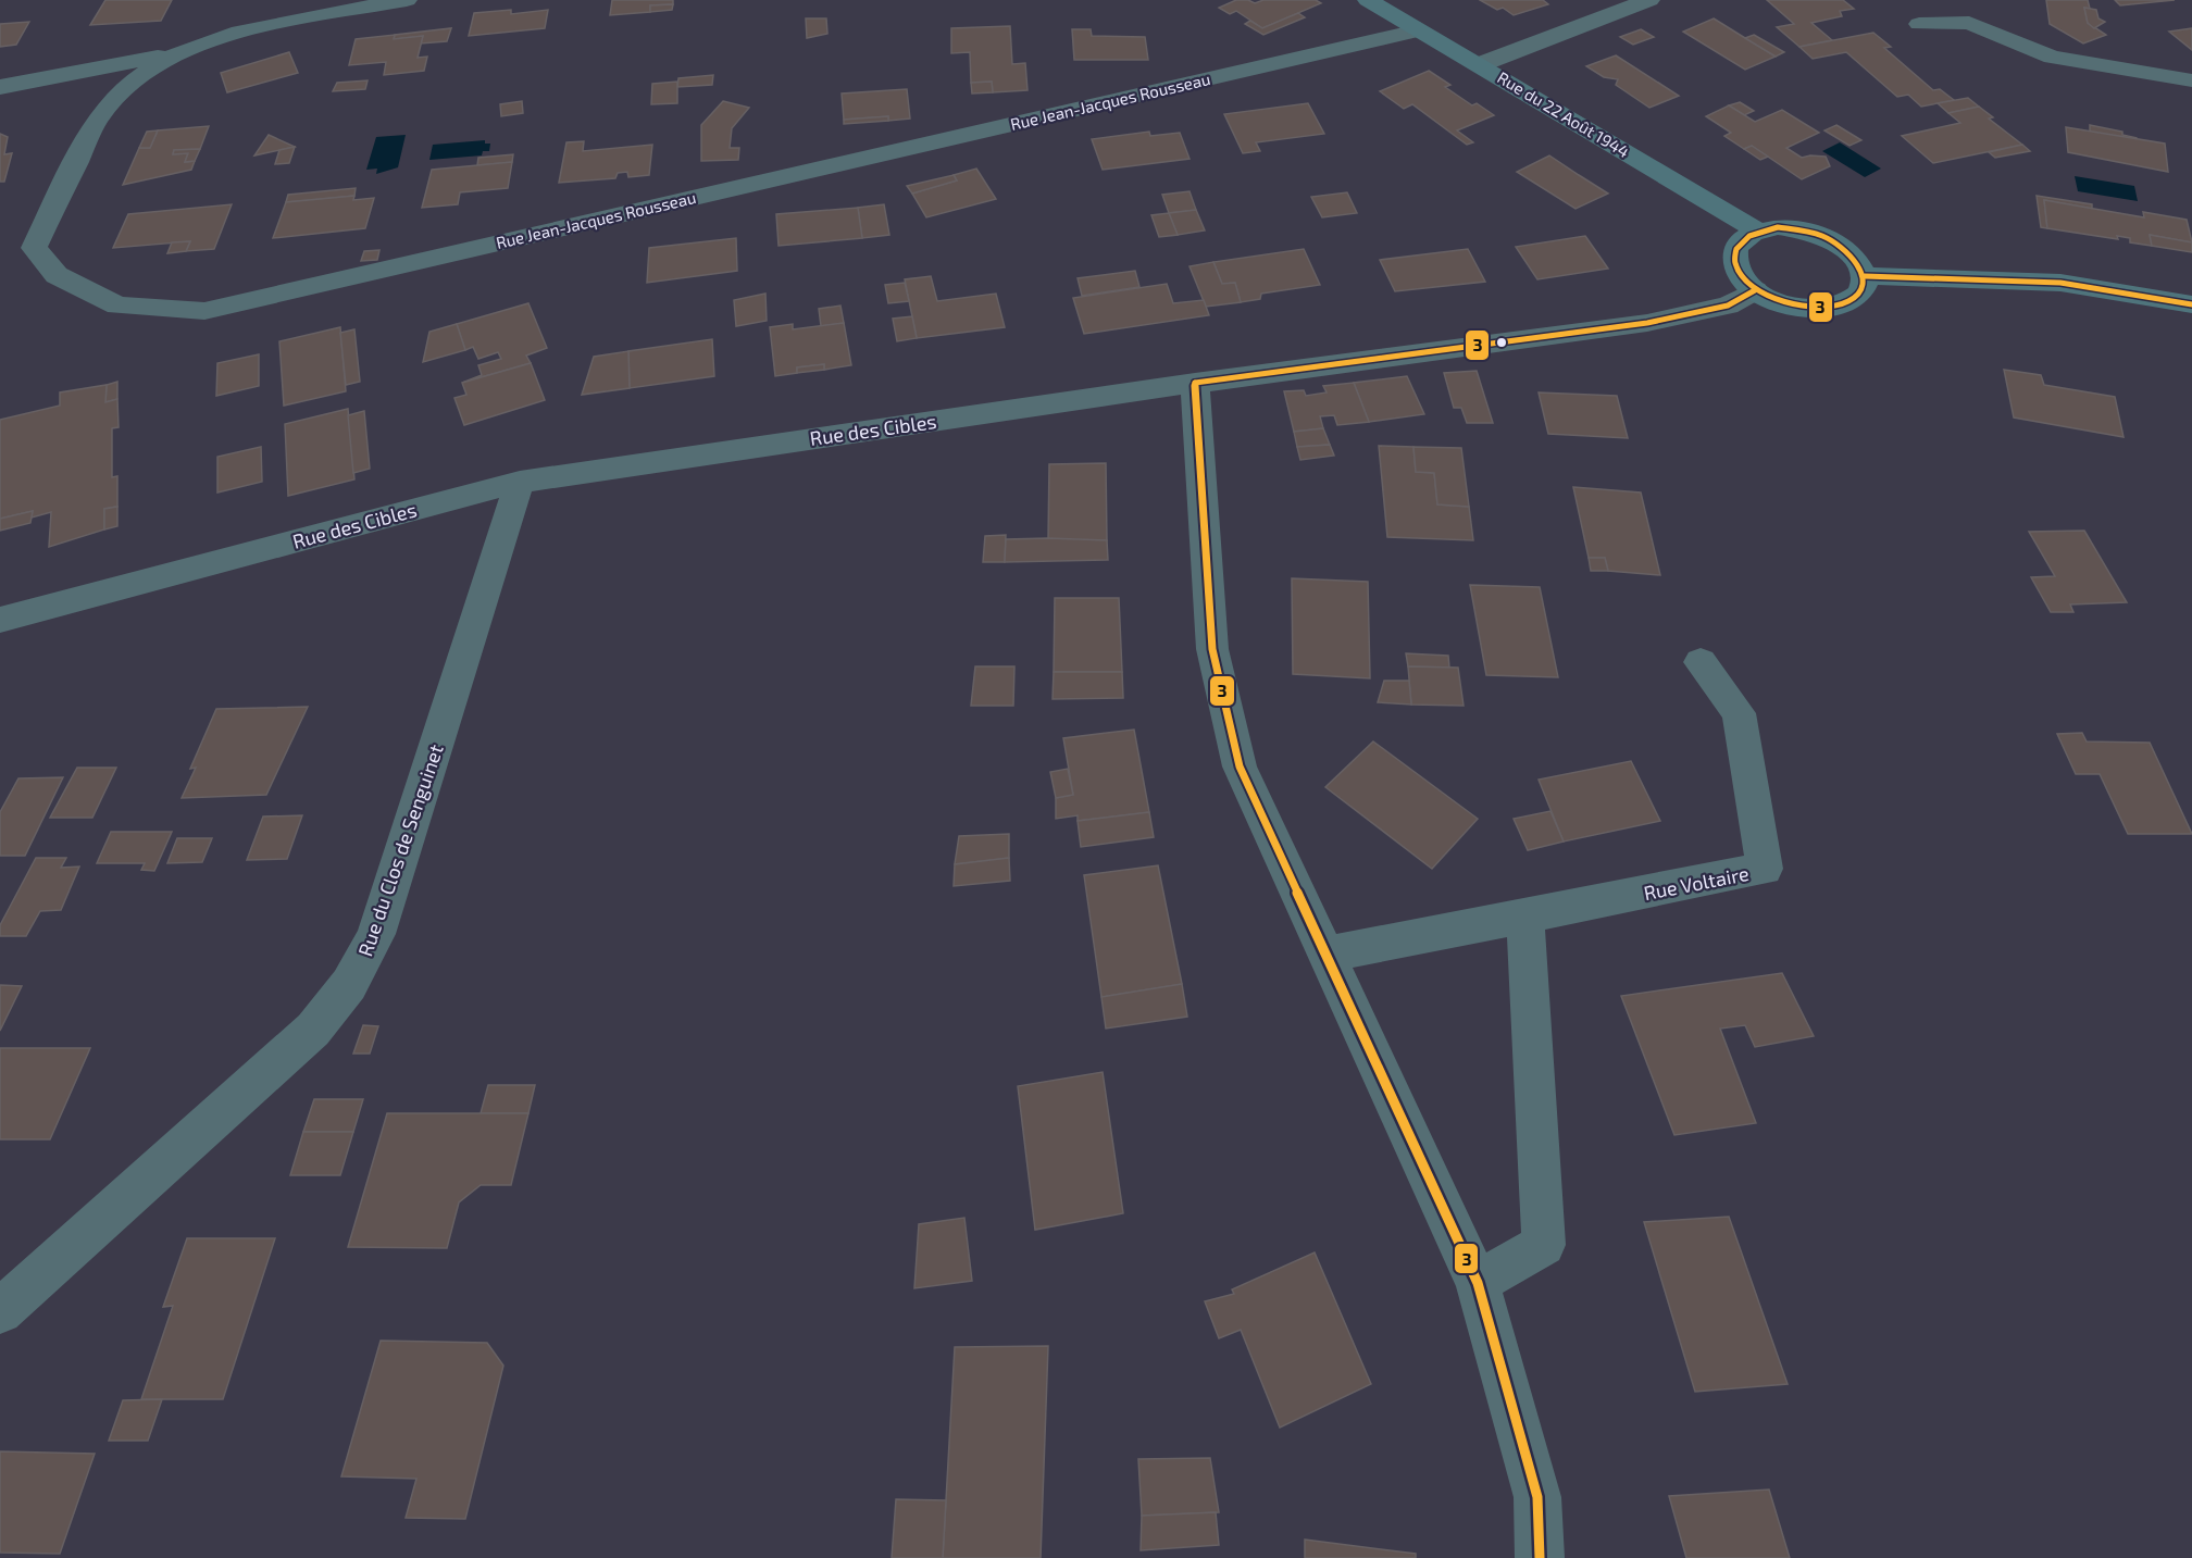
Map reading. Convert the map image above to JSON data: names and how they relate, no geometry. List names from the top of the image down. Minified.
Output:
{"streets":{"street":["Rue Jean-Jacques Rousseau","Rue du 22 Août 1944","Rue des Cibles","Rue du Clos de Senguinet","Rue Voltaire"]},"crossings":[["Rue Jean-Jacques Rousseau","Rue du 22 Août 1944"],["Rue du 22 Août 1944","Rue des Cibles"],["Rue des Cibles","Rue du Clos de Senguinet"]],"lines":["transit line 3"]}
